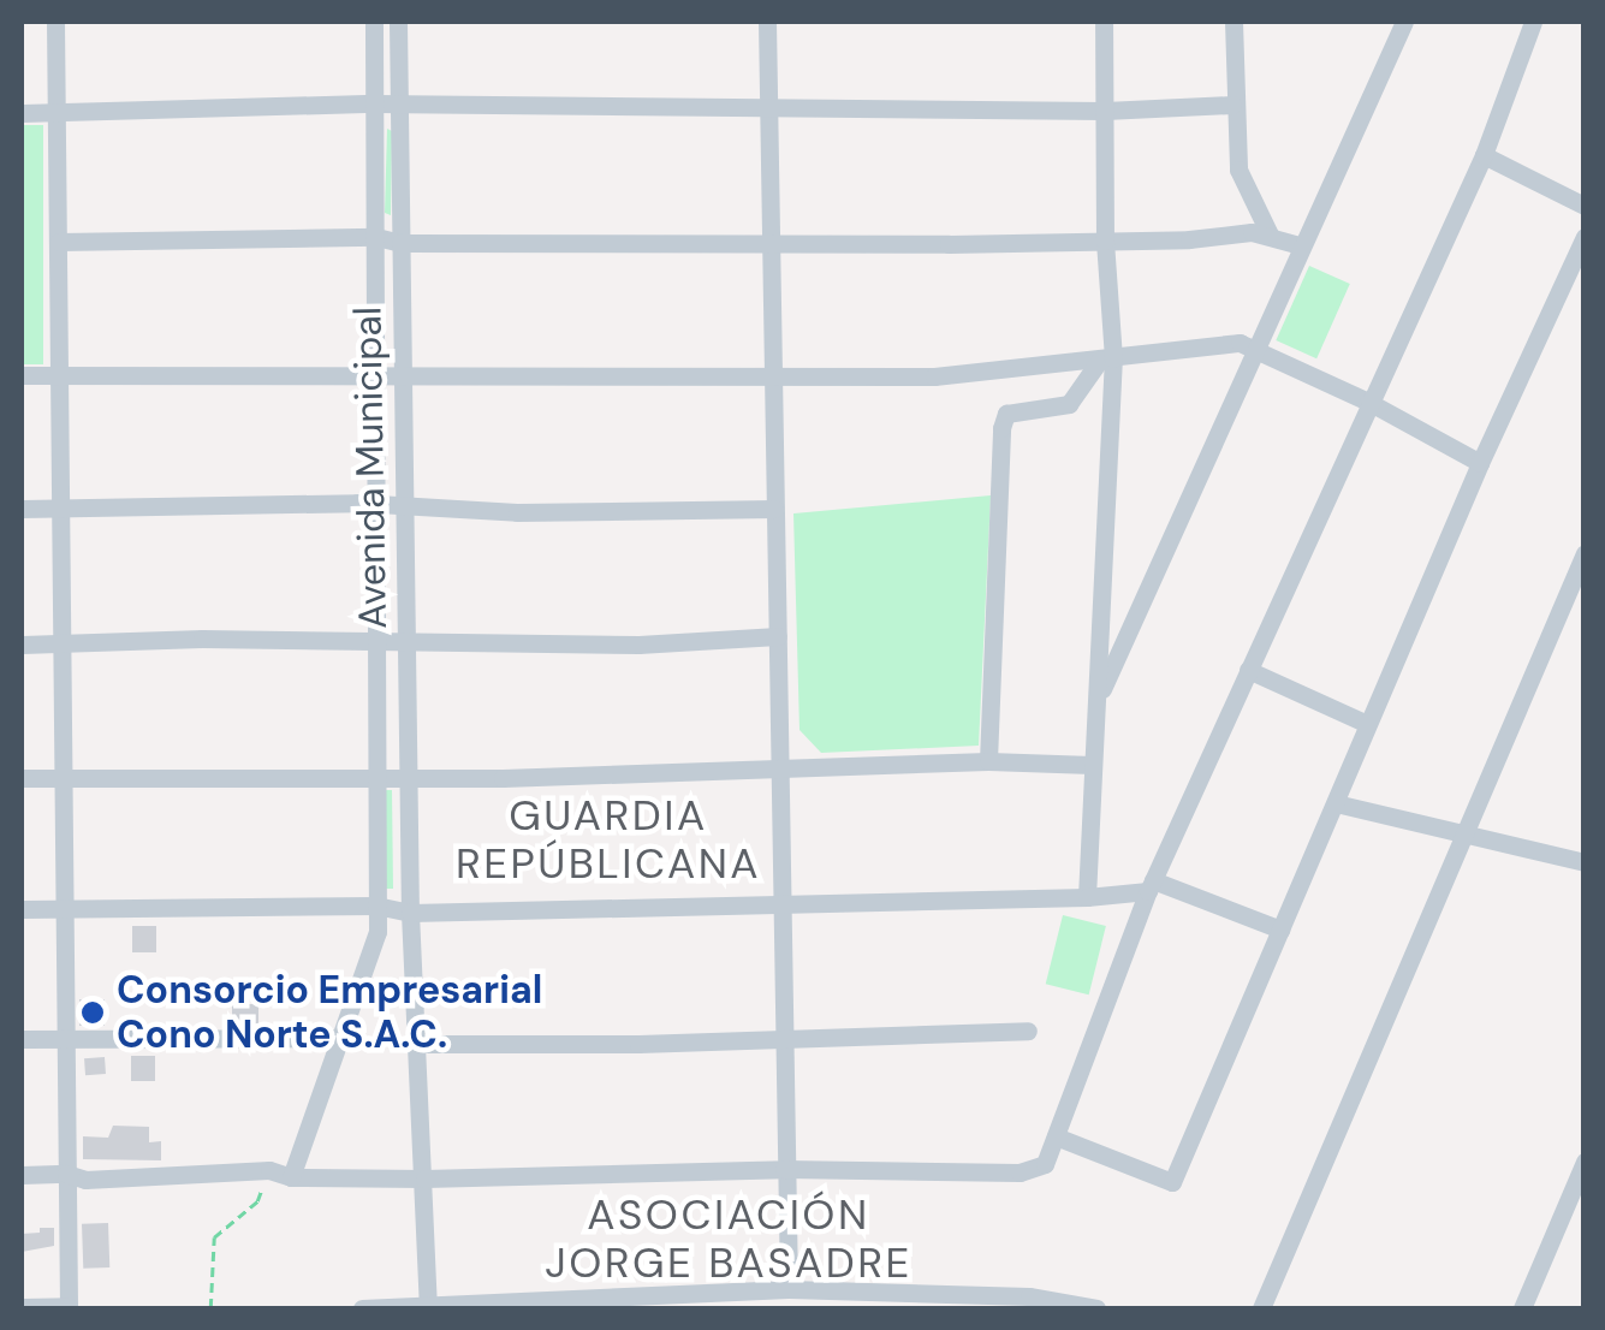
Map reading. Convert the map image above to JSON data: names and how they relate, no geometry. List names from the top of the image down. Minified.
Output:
{"streets":{"street":["Avenida Municipal"]},"districts":["GUARDIA REPÚBLICANA","ASOCIACIÓN JORGE BASADRE"],"places":["Consorcio Empresarial Cono Norte S.A.C."]}
